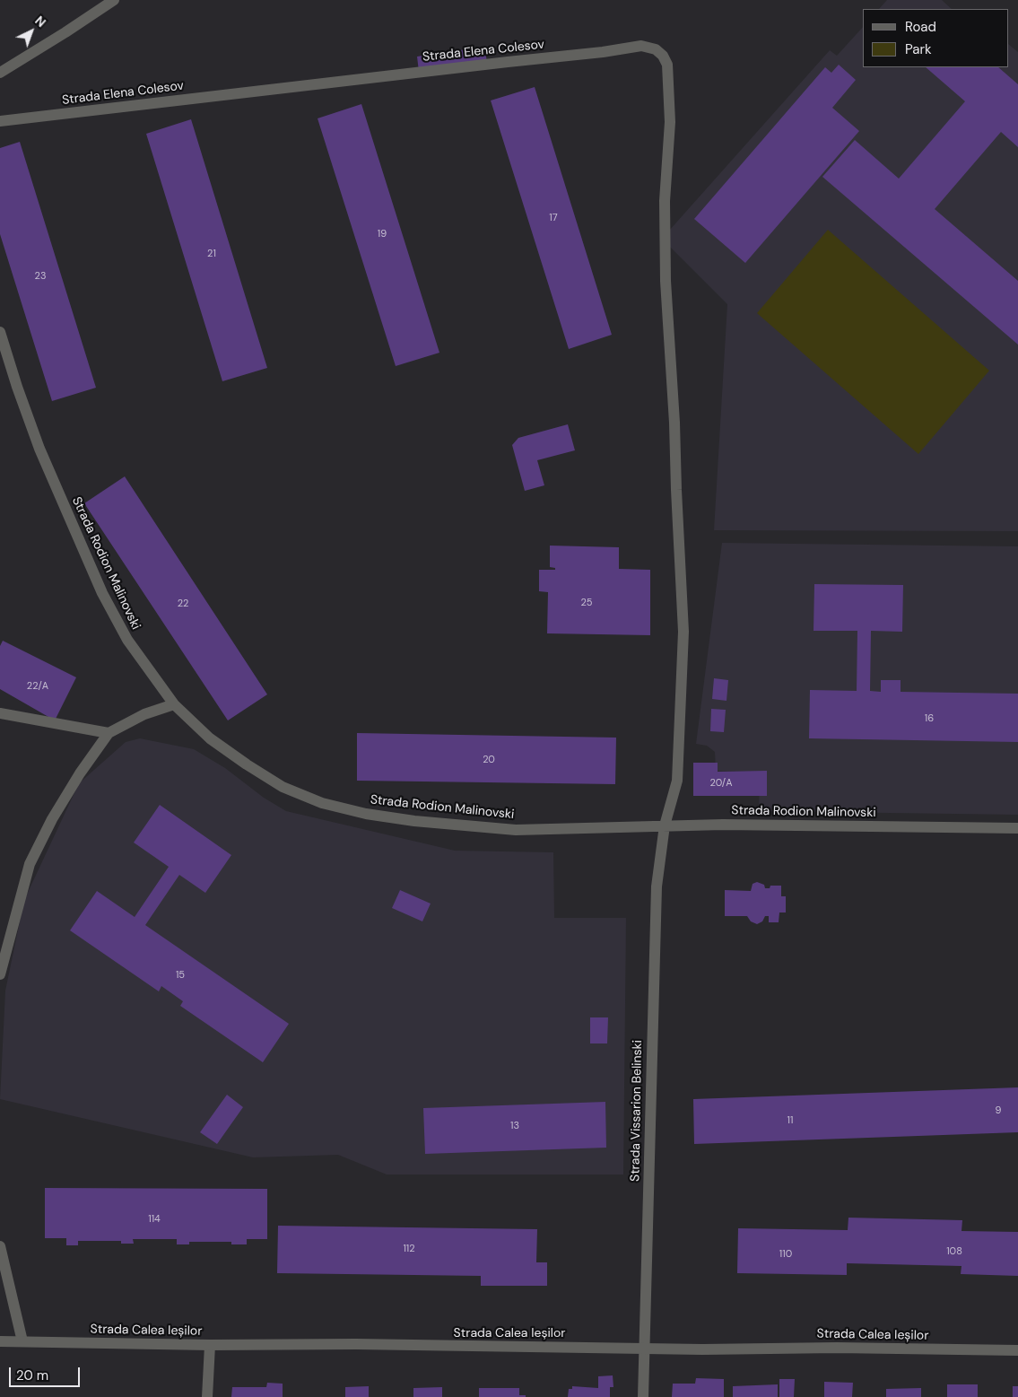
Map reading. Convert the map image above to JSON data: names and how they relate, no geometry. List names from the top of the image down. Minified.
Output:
{"streets":{"street":["Strada Elena Colesov","Strada Rodion Malinovski","Strada Vissarion Belinski","Strada Calea Ieșilor"]},"crossings":[["Strada Elena Colesov","Strada Rodion Malinovski"],["Strada Elena Colesov","Strada Vissarion Belinski"],["Strada Rodion Malinovski","Strada Vissarion Belinski"],["Strada Vissarion Belinski","Strada Calea Ieșilor"]],"house_numbers":["17","19","21","23","25","22","22/A","16","20","20/A","15","9","11","13","114","112","108","110"],"legend":["Road","Park"],"scale_bar":"20 m","north":"top right"}
